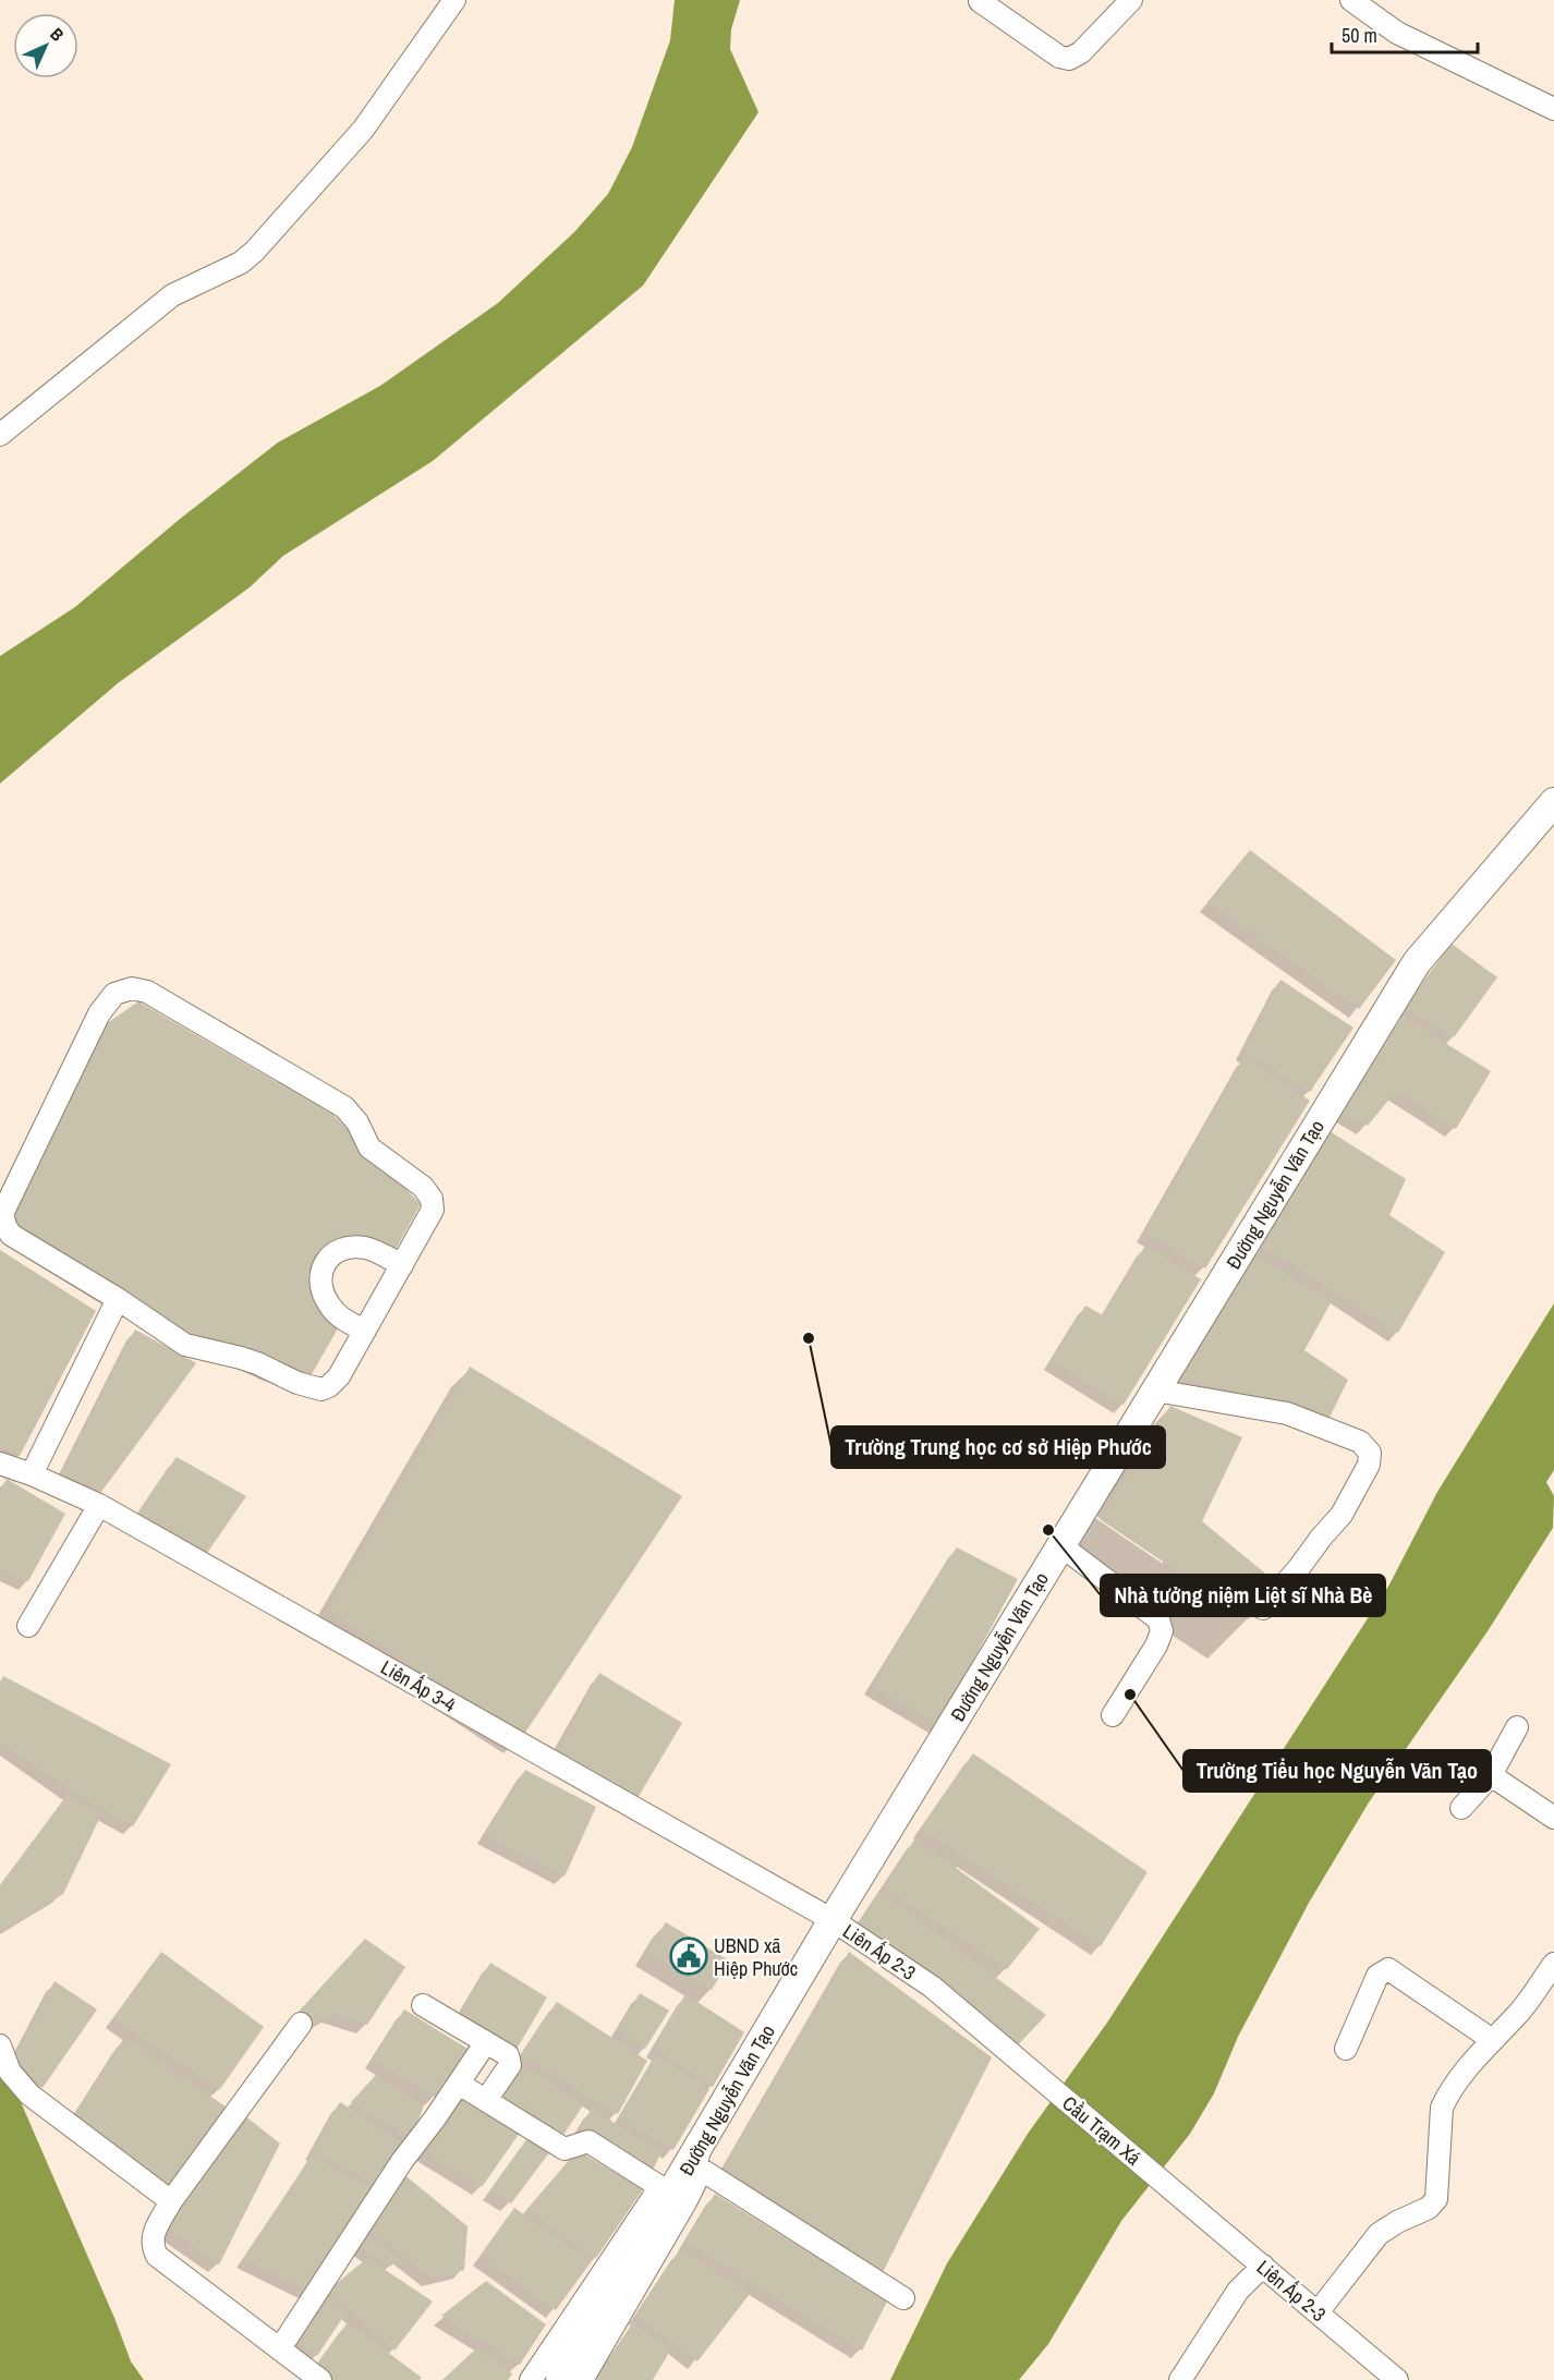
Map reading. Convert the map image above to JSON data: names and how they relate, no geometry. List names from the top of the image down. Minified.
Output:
{"streets":{"main road":["Đường Nguyễn Văn Tạo"],"street":["Liên Ấp 3-4","Liên Ấp 2-3","Cầu Trạm Xá"]},"crossings":[["Đường Nguyễn Văn Tạo","Liên Ấp 3-4"],["Đường Nguyễn Văn Tạo","Liên Ấp 2-3"],["Liên Ấp 3-4","Liên Ấp 2-3"],["Liên Ấp 2-3","Cầu Trạm Xá"]],"places":{"other":["Trường Trung học cơ sở Hiệp Phước","Nhà tưởng niệm Liệt sĩ Nhà Bè","Trường Tiểu học Nguyễn Văn Tạo"],"public building":["UBND xã Hiệp Phước"]},"scale_bar":"50 m","north":"top right"}
